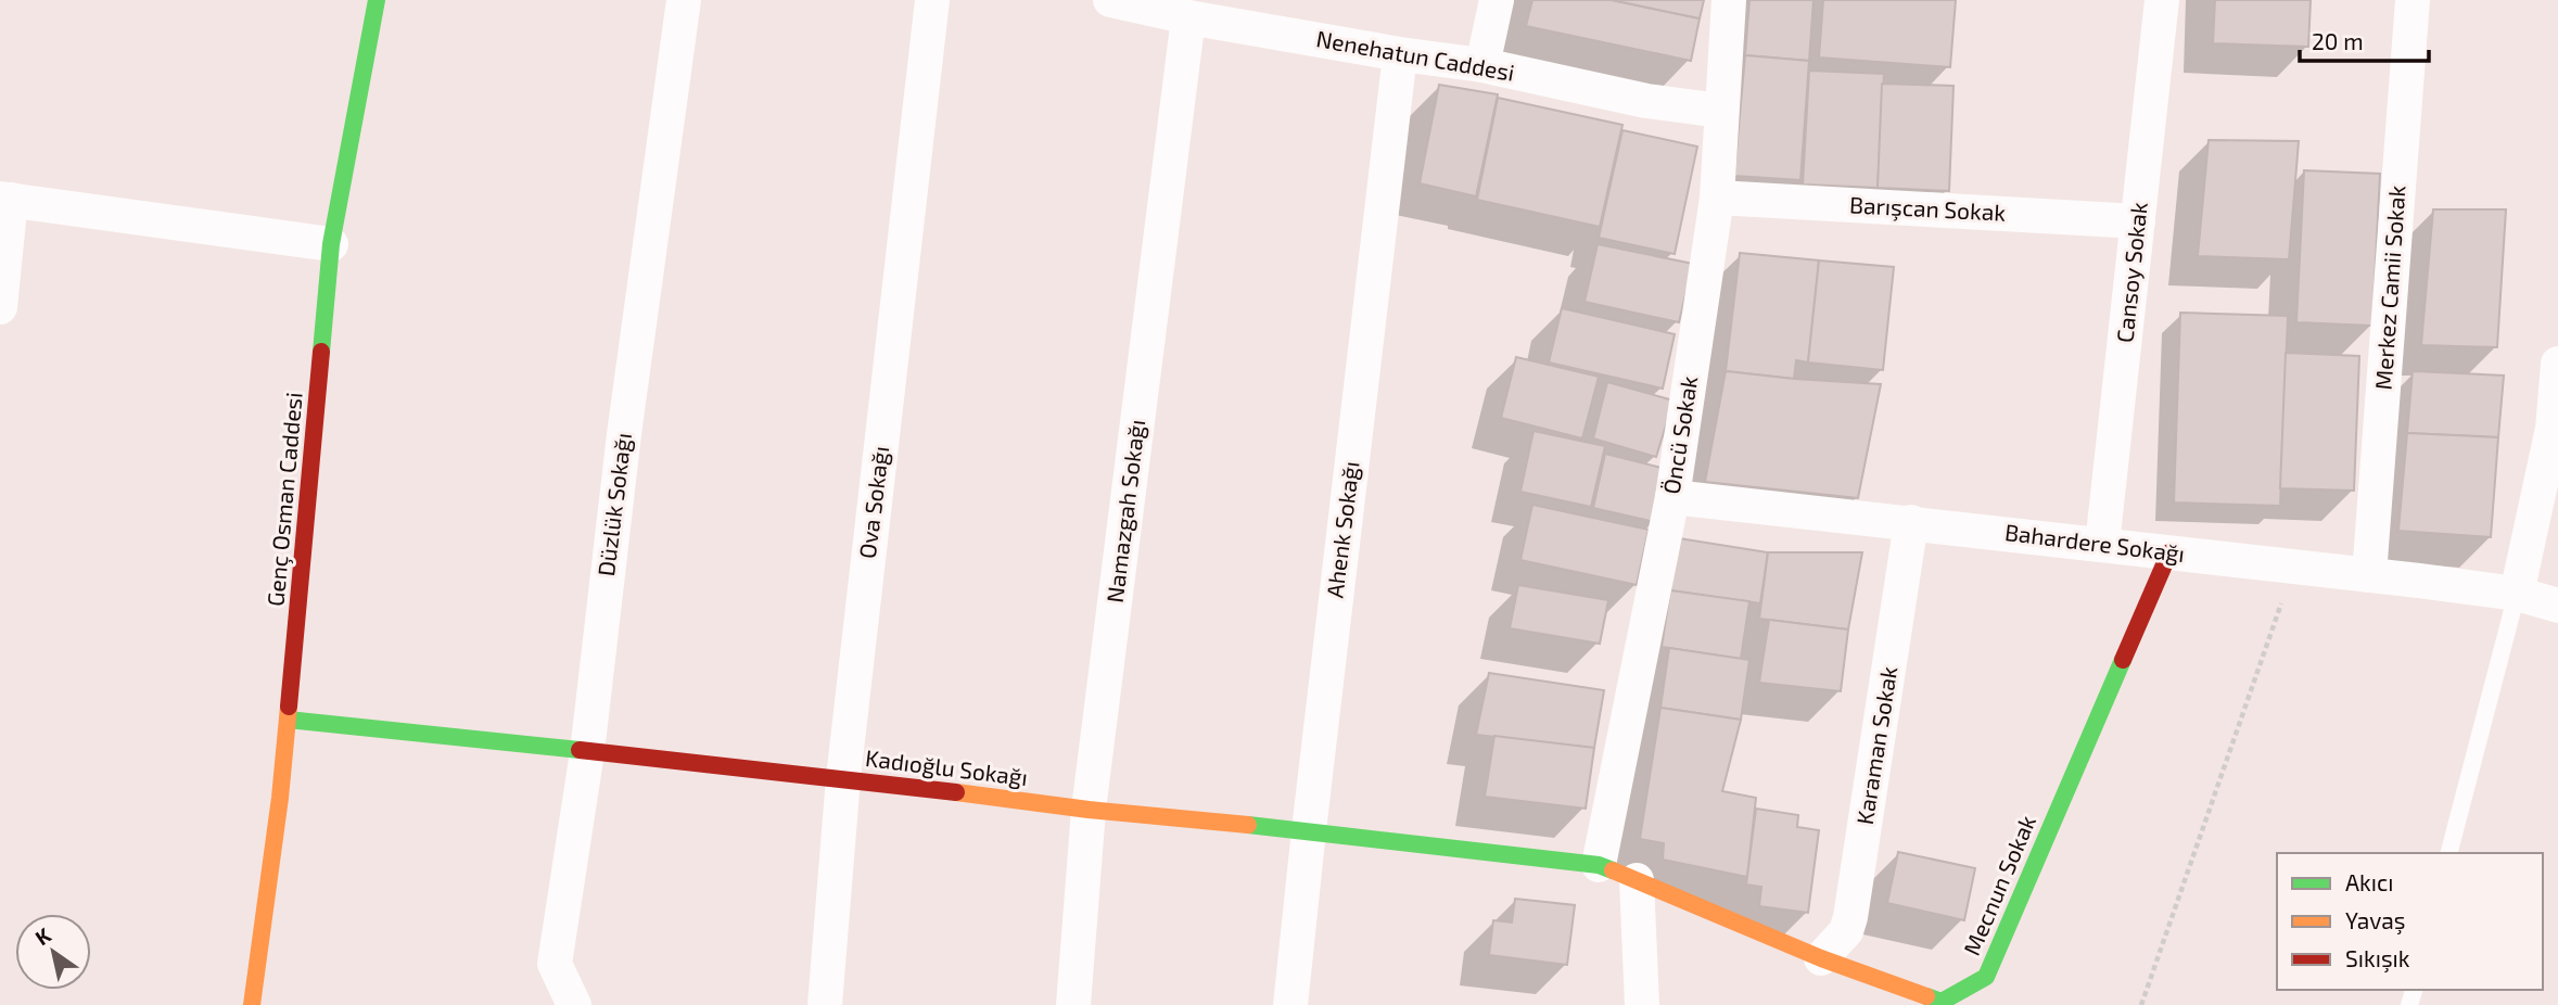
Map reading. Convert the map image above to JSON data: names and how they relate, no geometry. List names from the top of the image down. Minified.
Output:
{"streets":{"street":["Nenehatun Caddesi","Barışcan Sokak","Cansoy Sokak","Merkez Camii Sokak","Öncü Sokak","Genç Osman Caddesi","Ova Sokağı","Düzlük Sokağı","Namazgah Sokağı","Ahenk Sokağı","Bahardere Sokağı","Karaman Sokak","Kadıoğlu Sokağı","Mecnun Sokak"]},"crossings":[["Nenehatun Caddesi","Öncü Sokak"],["Nenehatun Caddesi","Namazgah Sokağı"],["Nenehatun Caddesi","Ahenk Sokağı"],["Barışcan Sokak","Cansoy Sokak"],["Barışcan Sokak","Öncü Sokak"],["Cansoy Sokak","Bahardere Sokağı"],["Merkez Camii Sokak","Bahardere Sokağı"],["Öncü Sokak","Bahardere Sokağı"],["Öncü Sokak","Kadıoğlu Sokağı"],["Öncü Sokak","Mecnun Sokak"],["Genç Osman Caddesi","Kadıoğlu Sokağı"],["Ova Sokağı","Kadıoğlu Sokağı"],["Düzlük Sokağı","Kadıoğlu Sokağı"],["Namazgah Sokağı","Kadıoğlu Sokağı"],["Ahenk Sokağı","Kadıoğlu Sokağı"],["Bahardere Sokağı","Karaman Sokak"],["Bahardere Sokağı","Mecnun Sokak"],["Karaman Sokak","Mecnun Sokak"],["Kadıoğlu Sokağı","Mecnun Sokak"]],"legend":["Akıcı","Yavaş","Sıkışık"],"scale_bar":"20 m","north":"top left"}
